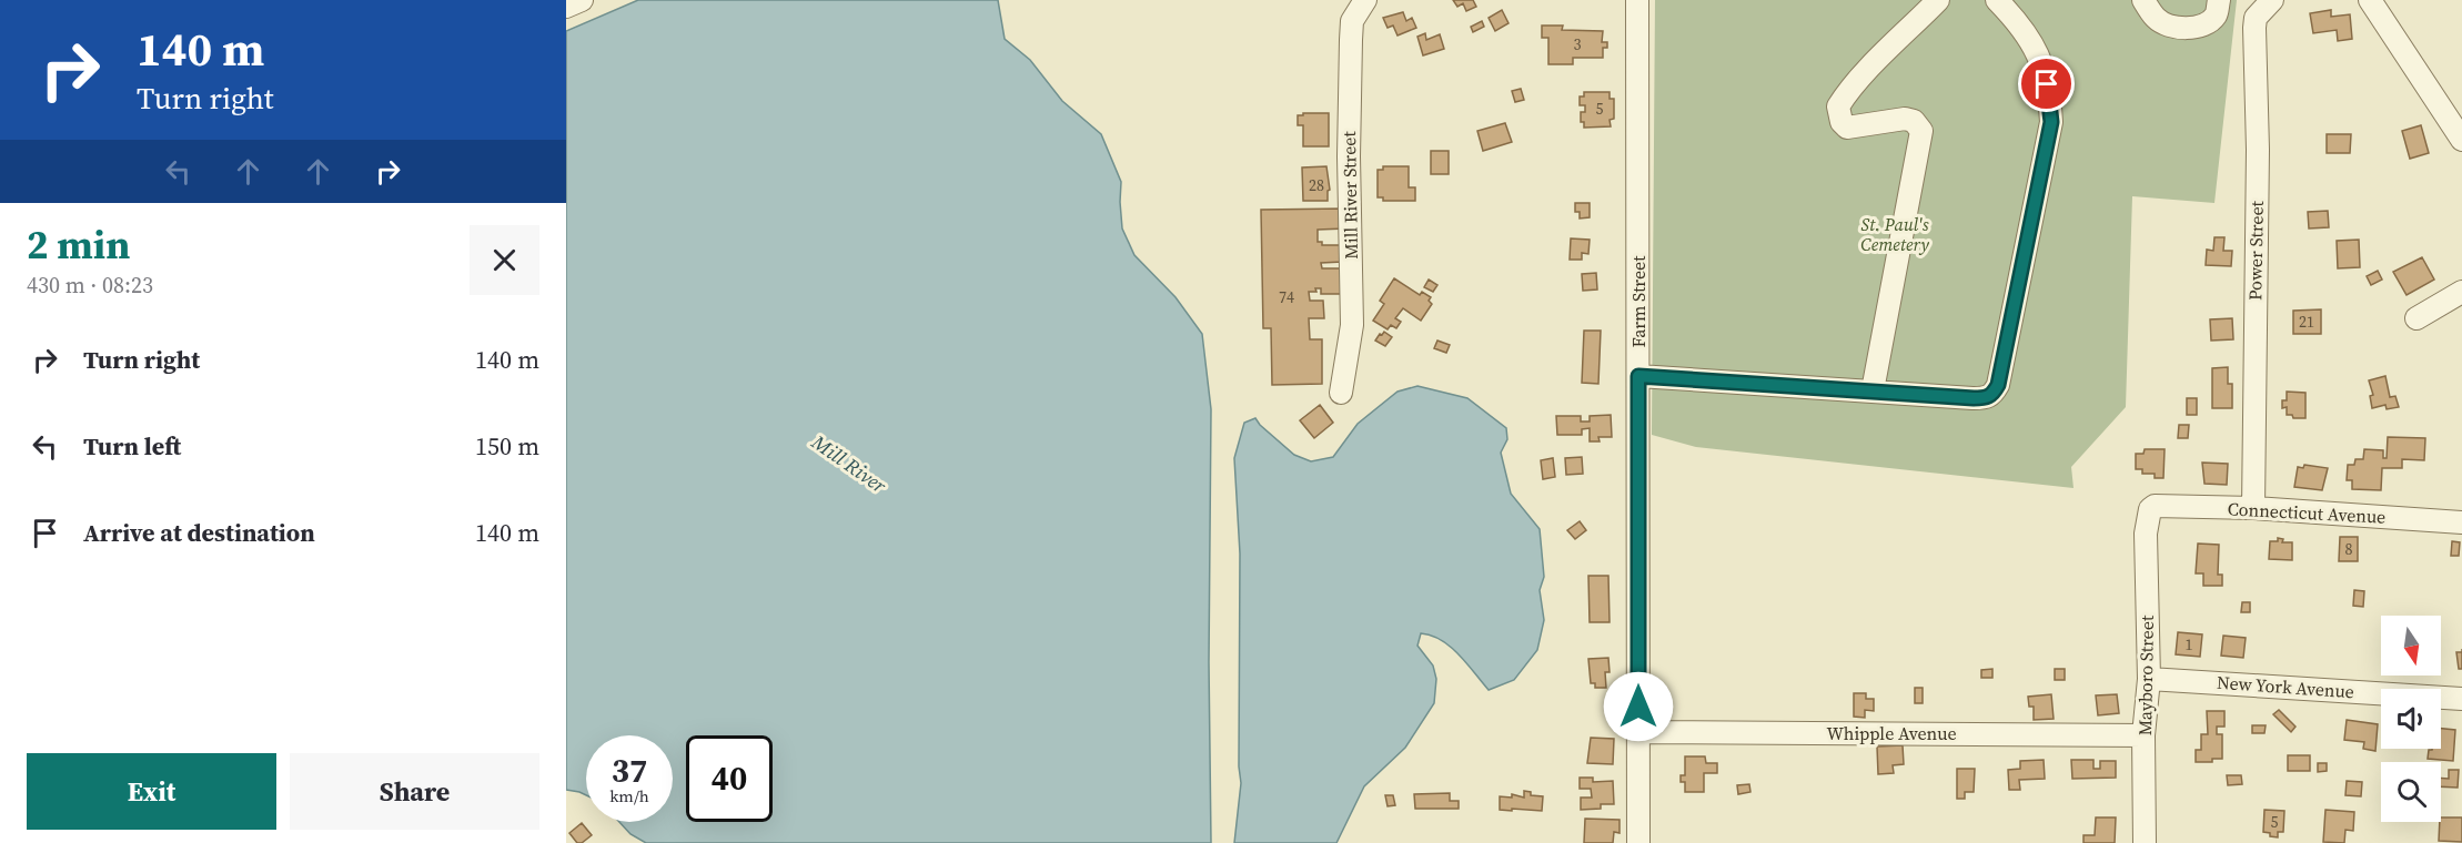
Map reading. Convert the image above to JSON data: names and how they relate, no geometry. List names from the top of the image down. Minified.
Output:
{"streets":{"street":["Mill River Street","Power Street","Farm Street","Connecticut Avenue","Mayboro Street","New York Avenue","Whipple Avenue"]},"crossings":[["Power Street","Connecticut Avenue"],["Farm Street","Whipple Avenue"],["Connecticut Avenue","Mayboro Street"],["Mayboro Street","New York Avenue"],["Mayboro Street","Whipple Avenue"]],"water":["Mill River"],"parks":["St. Paul's Cemetery"],"house_numbers":["3","5","28","74","21","8","1","5"],"north":"bottom","page":{"turn":["140 m","Turn right"],"heading":["2 min","430 m · 08:23"],"list":[{"name":"Turn right","value":"140 m"},{"name":"Turn left","value":"150 m"},{"name":"Arrive at destination","value":"140 m"}],"speed":"37 km/h","limit":"40","buttons":["Exit","Share"]}}
